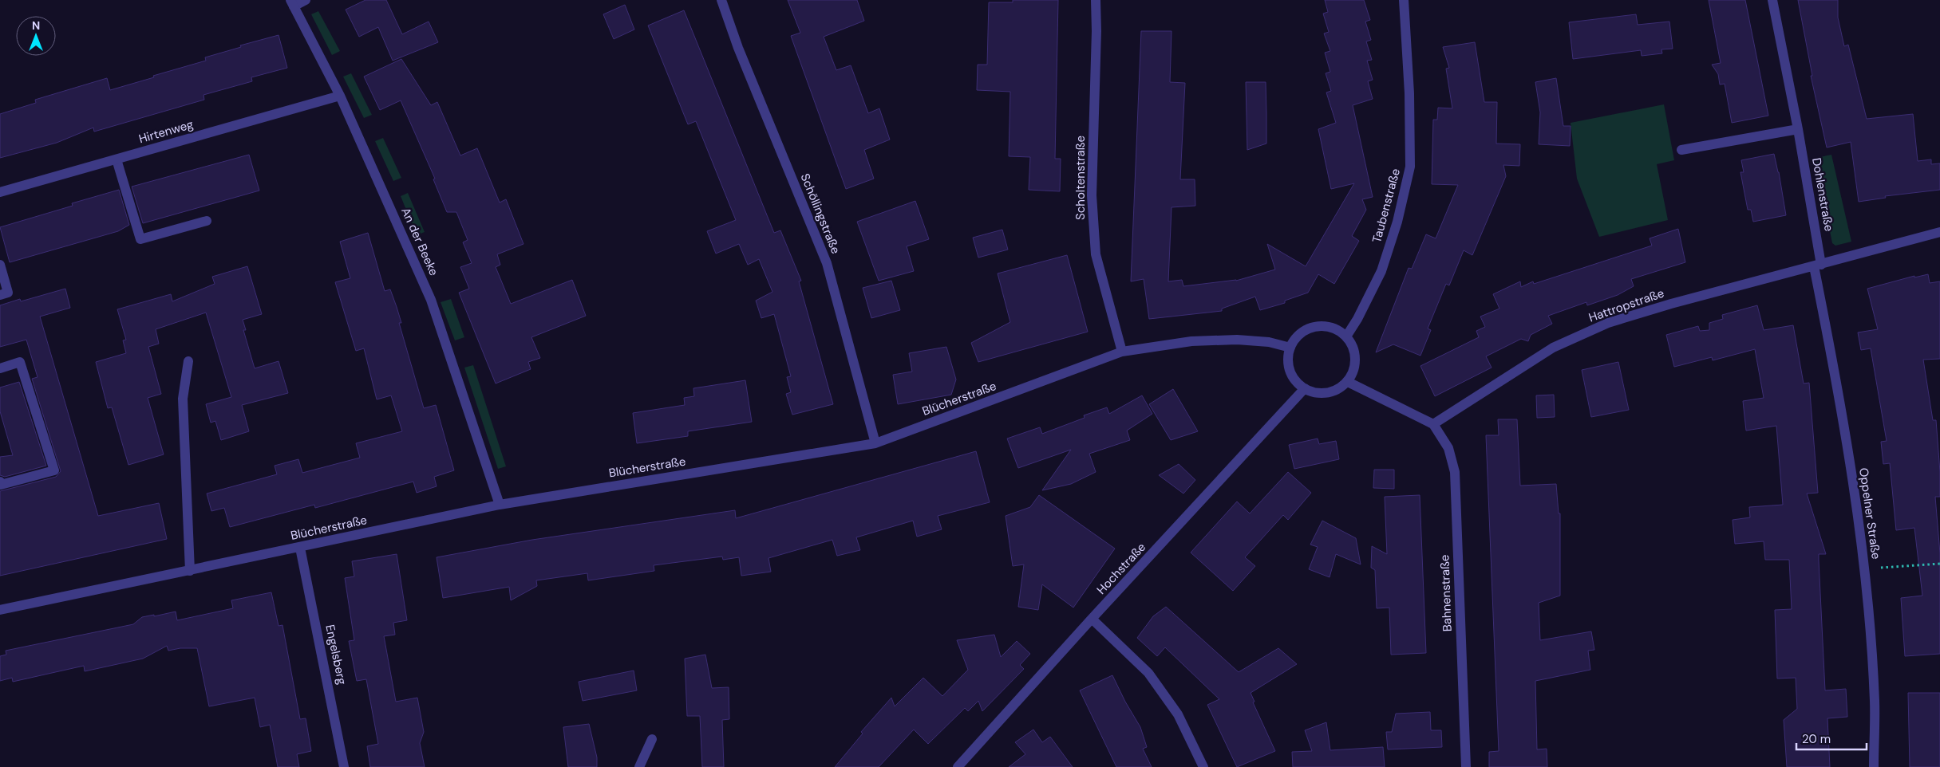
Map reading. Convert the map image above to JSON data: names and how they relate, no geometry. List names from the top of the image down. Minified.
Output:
{"streets":{"street":["Hirtenweg","Scholtenstraße","Dohlenstraße","Taubenstraße","Schöllingstraße","An der Beeke","Hattropstraße","Blücherstraße","Oppelner Straße","Hochstraße","Bahnenstraße","Engelsberg"]},"crossings":[["Hirtenweg","An der Beeke"],["Scholtenstraße","Blücherstraße"],["Dohlenstraße","Hattropstraße"],["Dohlenstraße","Oppelner Straße"],["Taubenstraße","Blücherstraße"],["Taubenstraße","Hochstraße"],["Schöllingstraße","Blücherstraße"],["An der Beeke","Blücherstraße"],["Hattropstraße","Oppelner Straße"],["Hattropstraße","Bahnenstraße"],["Blücherstraße","Hochstraße"],["Blücherstraße","Engelsberg"]],"scale_bar":"20 m","north":"top"}
